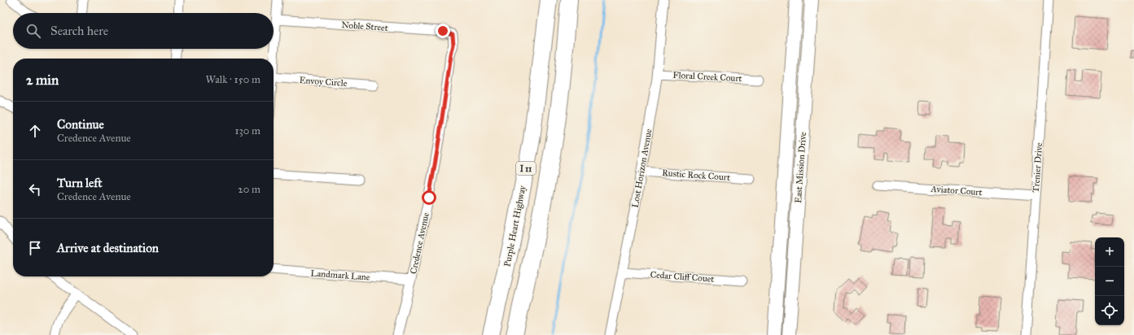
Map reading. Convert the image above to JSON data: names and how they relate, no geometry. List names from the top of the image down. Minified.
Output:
{"streets":{"highway":["I 11","Purple Heart Highway"],"street":["Noble Street","Floral Creek Court","Envoy Circle","East Mission Drive","Trenier Drive","Lost Horizon Avenue","Rustic Rock Court","Aviator Court","Credence Avenue","Landmark Lane","Cedar Cliff Couet"]},"crossings":[["Noble Street","Credence Avenue"],["Floral Creek Court","Lost Horizon Avenue"],["Trenier Drive","Aviator Court"],["Lost Horizon Avenue","Rustic Rock Court"],["Lost Horizon Avenue","Cedar Cliff Couet"],["Credence Avenue","Landmark Lane"]],"page":{"search":"Search here","heading":["2 min","Walk · 150 m"],"list":[["Continue","Credence Avenue","130 m"],["Turn left","Credence Avenue","20 m"],"Arrive at destination"],"map_buttons":["+","−"]}}
